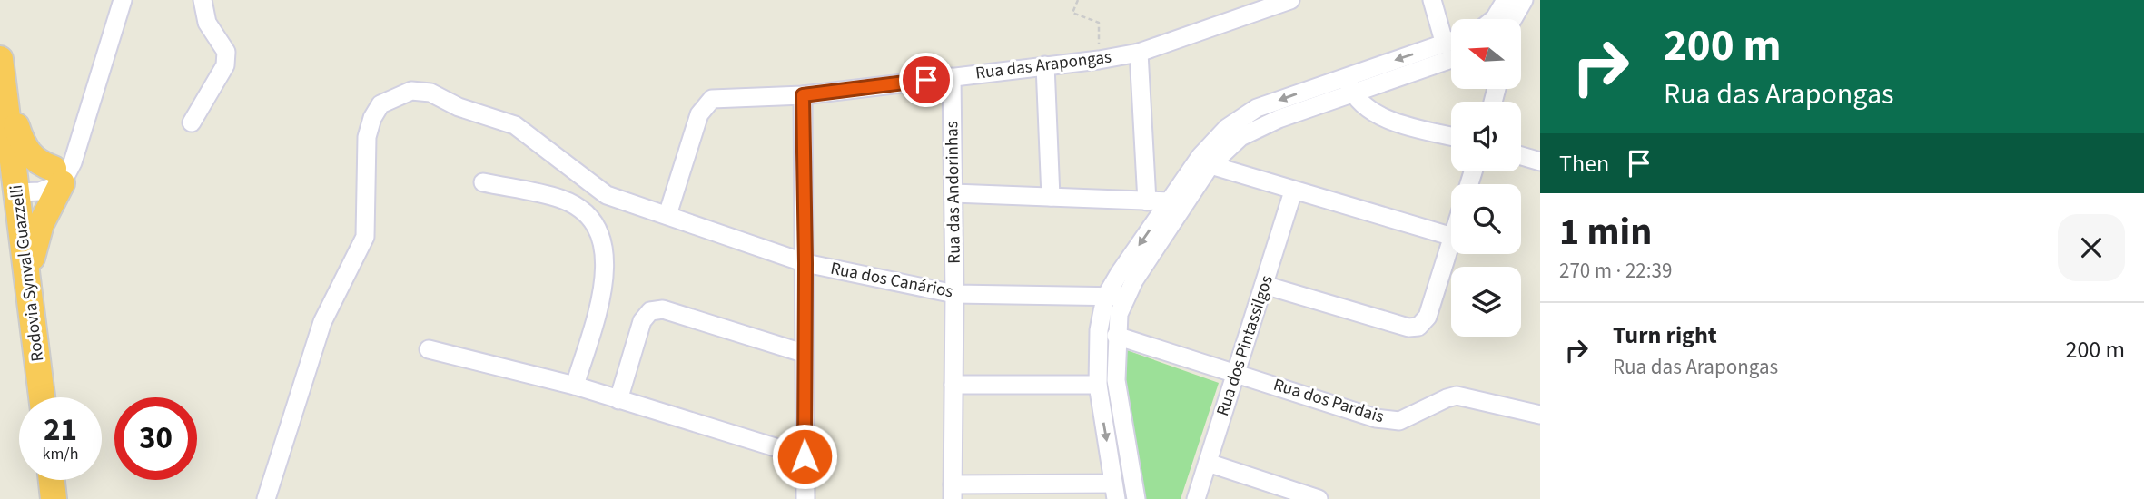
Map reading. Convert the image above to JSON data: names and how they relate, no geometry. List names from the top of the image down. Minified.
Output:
{"streets":{"highway":["Rodovia Synval Guazzelli"],"street":["Rua das Arapongas","Rua das Andorinhas","Rua dos Canários","Rua dos Pintassilgos","Rua dos Pardais"]},"crossings":[["Rua das Arapongas","Rua das Andorinhas"],["Rua das Arapongas","Rua dos Canários"],["Rua das Andorinhas","Rua dos Canários"],["Rua dos Pintassilgos","Rua dos Pardais"]],"north":"left","page":{"turn":["200 m","Rua das Arapongas"],"then":"Then","heading":["1 min","270 m · 22:39"],"list":[{"name":"Turn right","note":"Rua das Arapongas","value":"200 m"}],"speed":"21 km/h","limit":"30"}}
